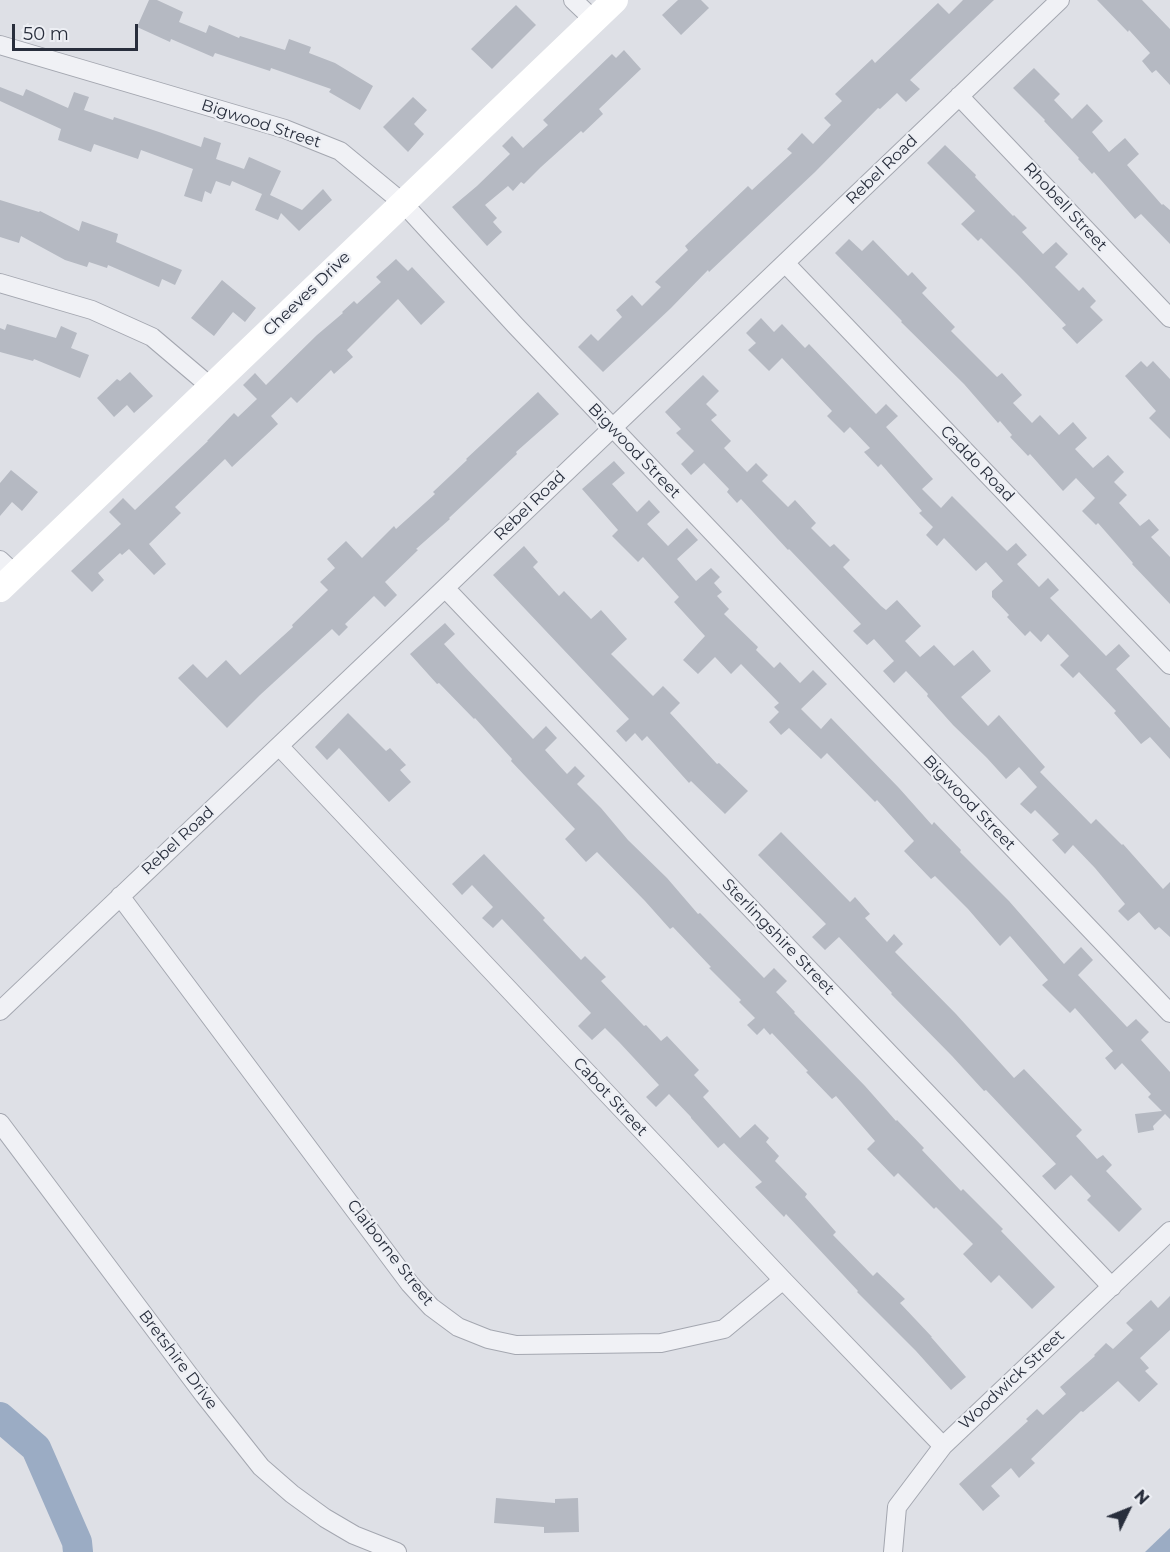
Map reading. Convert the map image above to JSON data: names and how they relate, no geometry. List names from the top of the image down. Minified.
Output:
{"streets":{"street":["Bigwood Street","Rebel Road","Rhobell Street","Cheeves Drive","Caddo Road","Sterlingshire Street","Cabot Street","Claiborne Street","Bretshire Drive","Woodwick Street"]},"crossings":[["Bigwood Street","Rebel Road"],["Bigwood Street","Cheeves Drive"],["Rebel Road","Rhobell Street"],["Rebel Road","Caddo Road"],["Rebel Road","Sterlingshire Street"],["Rebel Road","Cabot Street"],["Rebel Road","Claiborne Street"],["Sterlingshire Street","Woodwick Street"],["Cabot Street","Claiborne Street"],["Cabot Street","Woodwick Street"]],"scale_bar":"50 m","north":"top right"}
